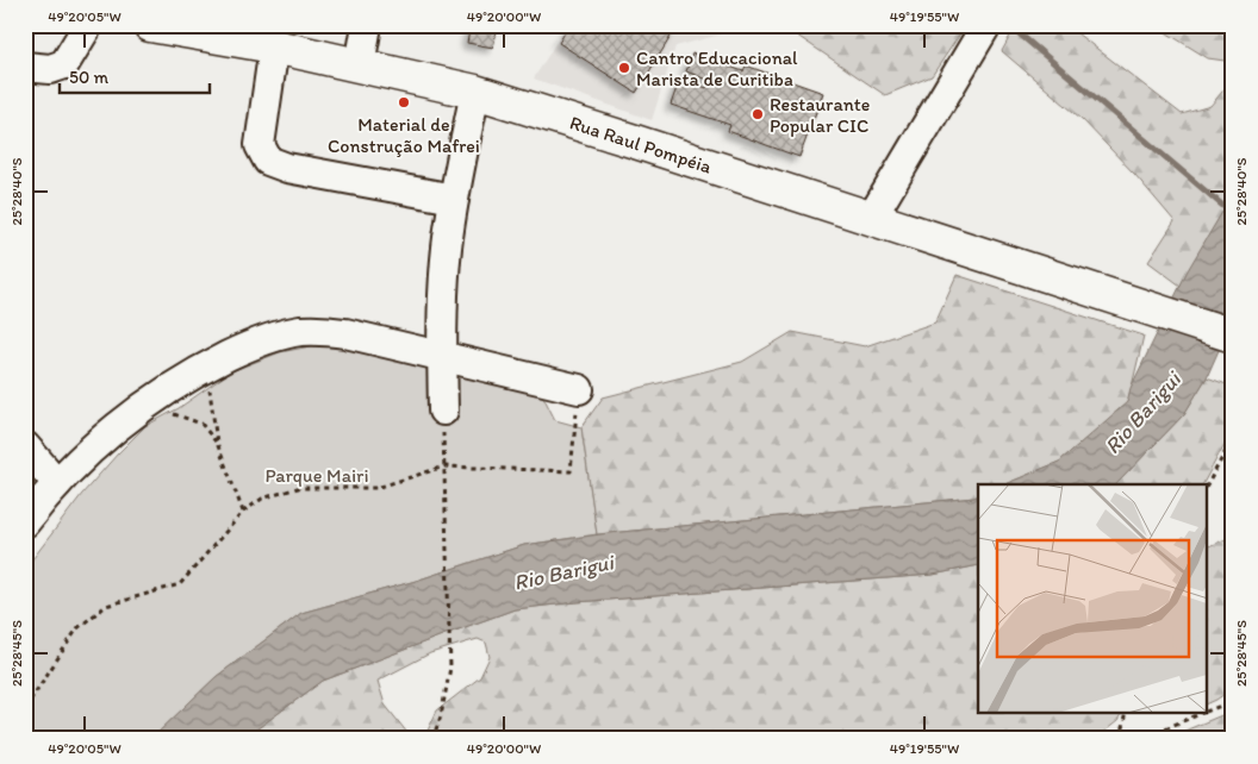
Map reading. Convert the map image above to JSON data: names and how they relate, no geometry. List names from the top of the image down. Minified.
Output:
{"streets":{"main road":["Rua Raul Pompéia"]},"water":["Rio Barigui"],"parks":["Parque Mairi"],"places":["Cantro Educacional Marista de Curitiba","Material de Construção Mafrei","Restaurante Popular CIC"],"scale_bar":"50 m","coordinates":["49°20'05\"W","49°20'00\"W","49°19'55\"W","25°28'40\"S","25°28'45\"S"]}
